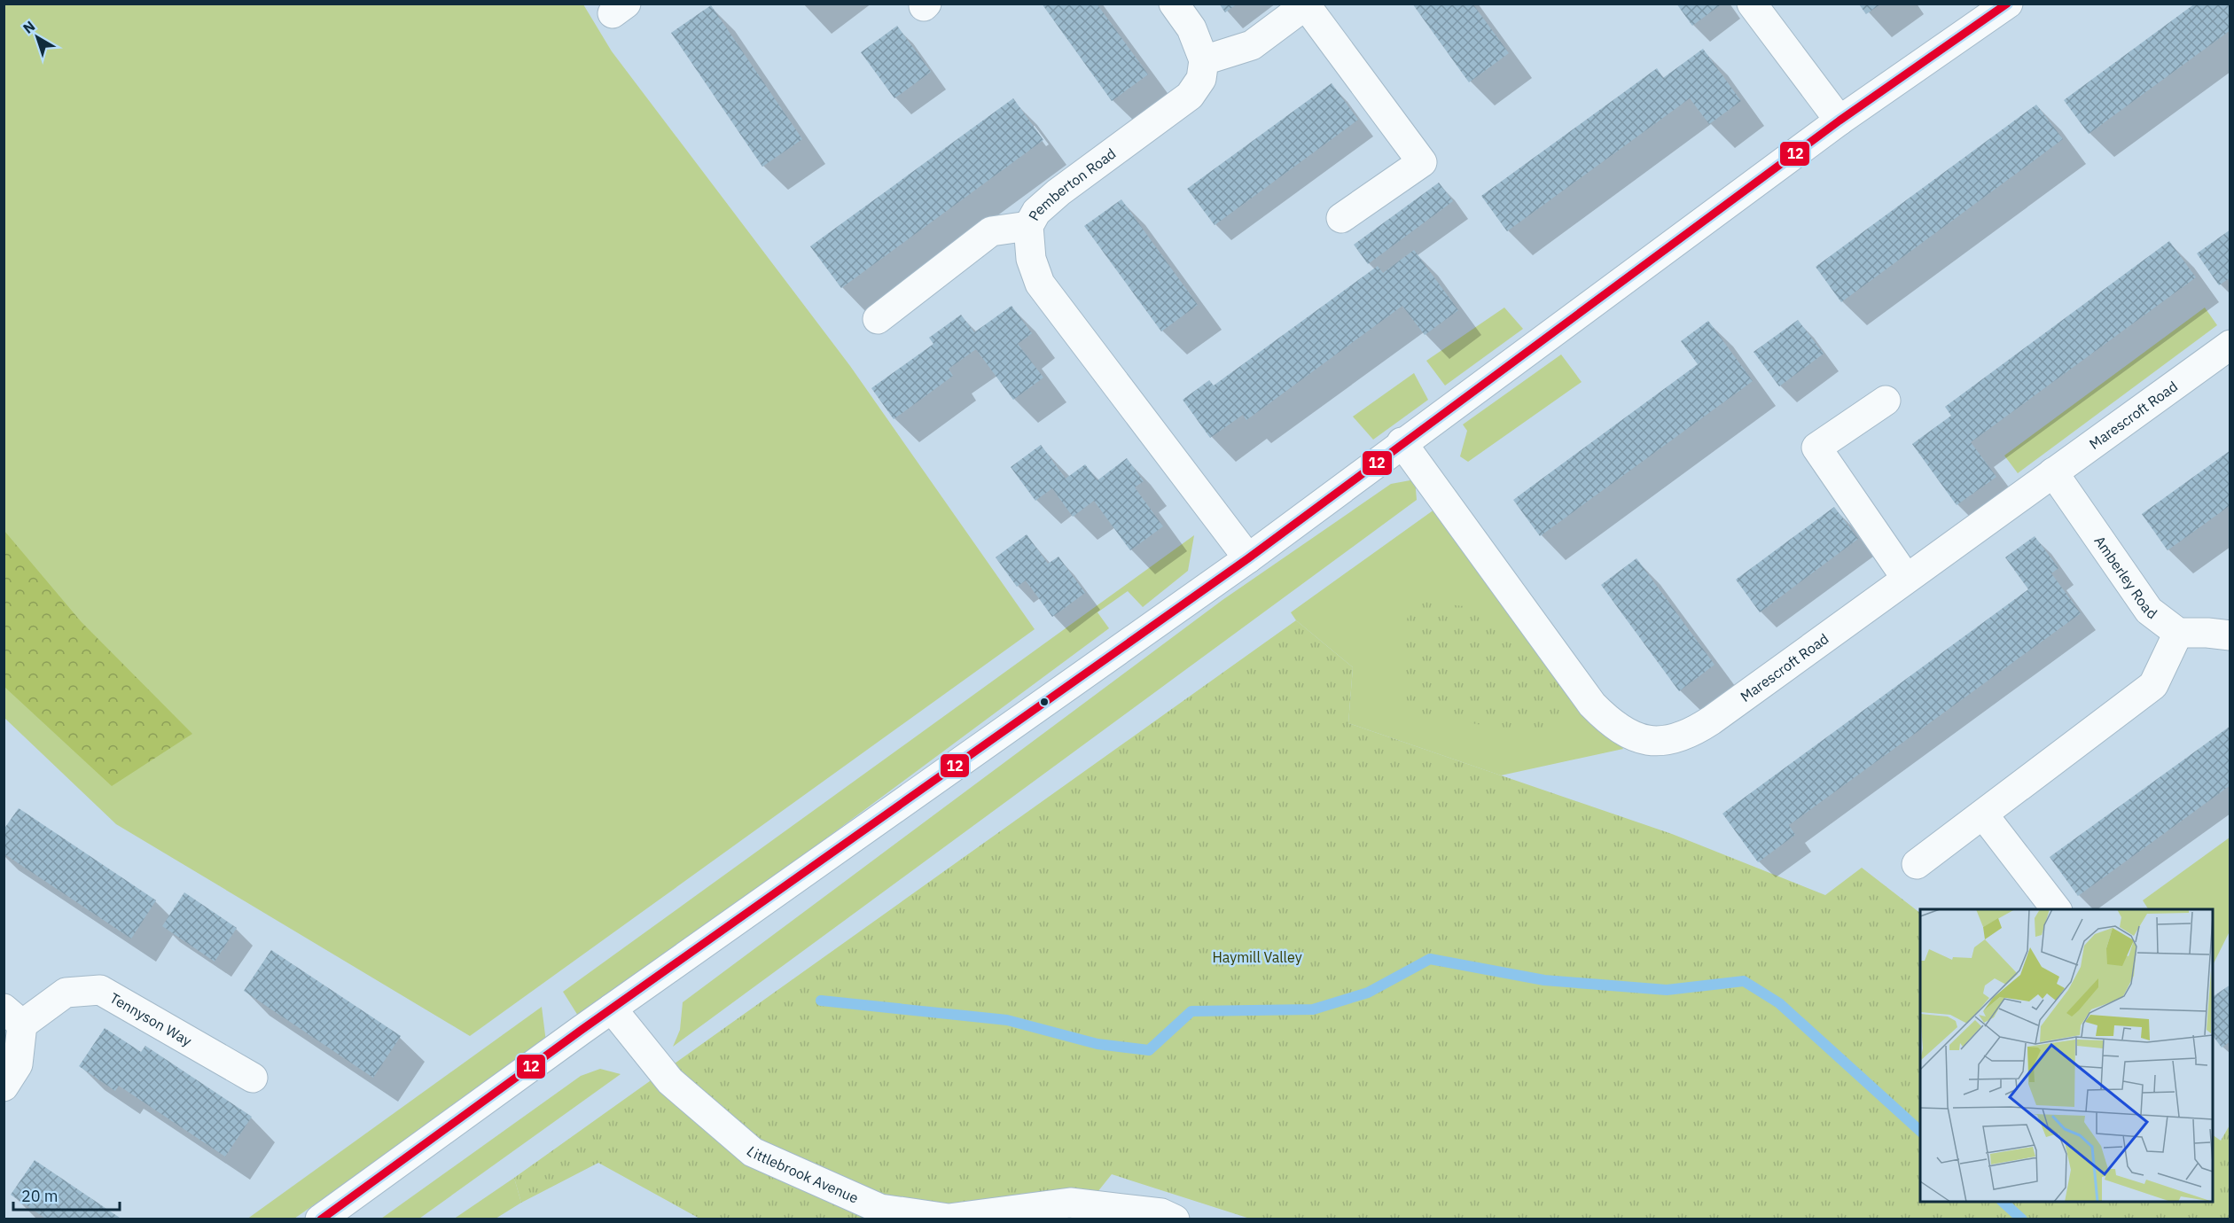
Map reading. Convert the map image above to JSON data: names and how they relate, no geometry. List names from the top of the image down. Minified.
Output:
{"streets":{"street":["Pemberton Road","Marescroft Road","Amberley Road","Tennyson Way","Littlebrook Avenue"]},"crossings":[["Marescroft Road","Amberley Road"]],"parks":["Haymill Valley"],"lines":["transit line 12"],"scale_bar":"20 m","north":"top left"}
